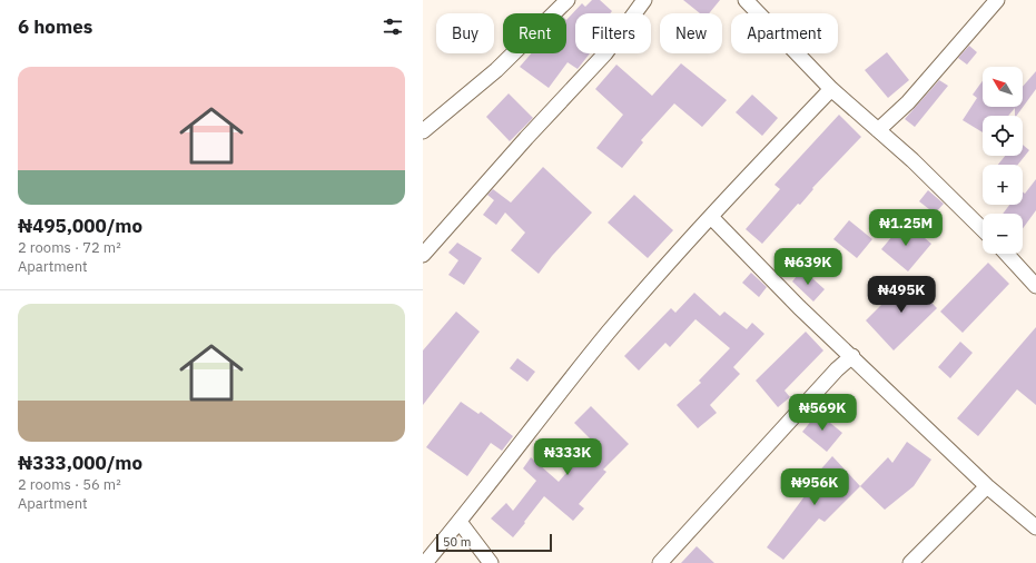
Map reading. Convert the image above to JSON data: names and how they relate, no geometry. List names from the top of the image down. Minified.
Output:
{"scale_bar":"50 m","north":"top left","page":{"heading":"6 homes","chip":["Buy","Rent","Filters","New","Apartment"],"list":[{"name":"₦495,000/mo","note":"2 rooms · 72 m² · Apartment"},{"name":"₦333,000/mo","note":"2 rooms · 56 m² · Apartment"}],"map_buttons":["+","−"],"price":["₦1.25M","₦639K","₦495K","₦569K","₦333K","₦956K"],"scale":"50 m"}}
